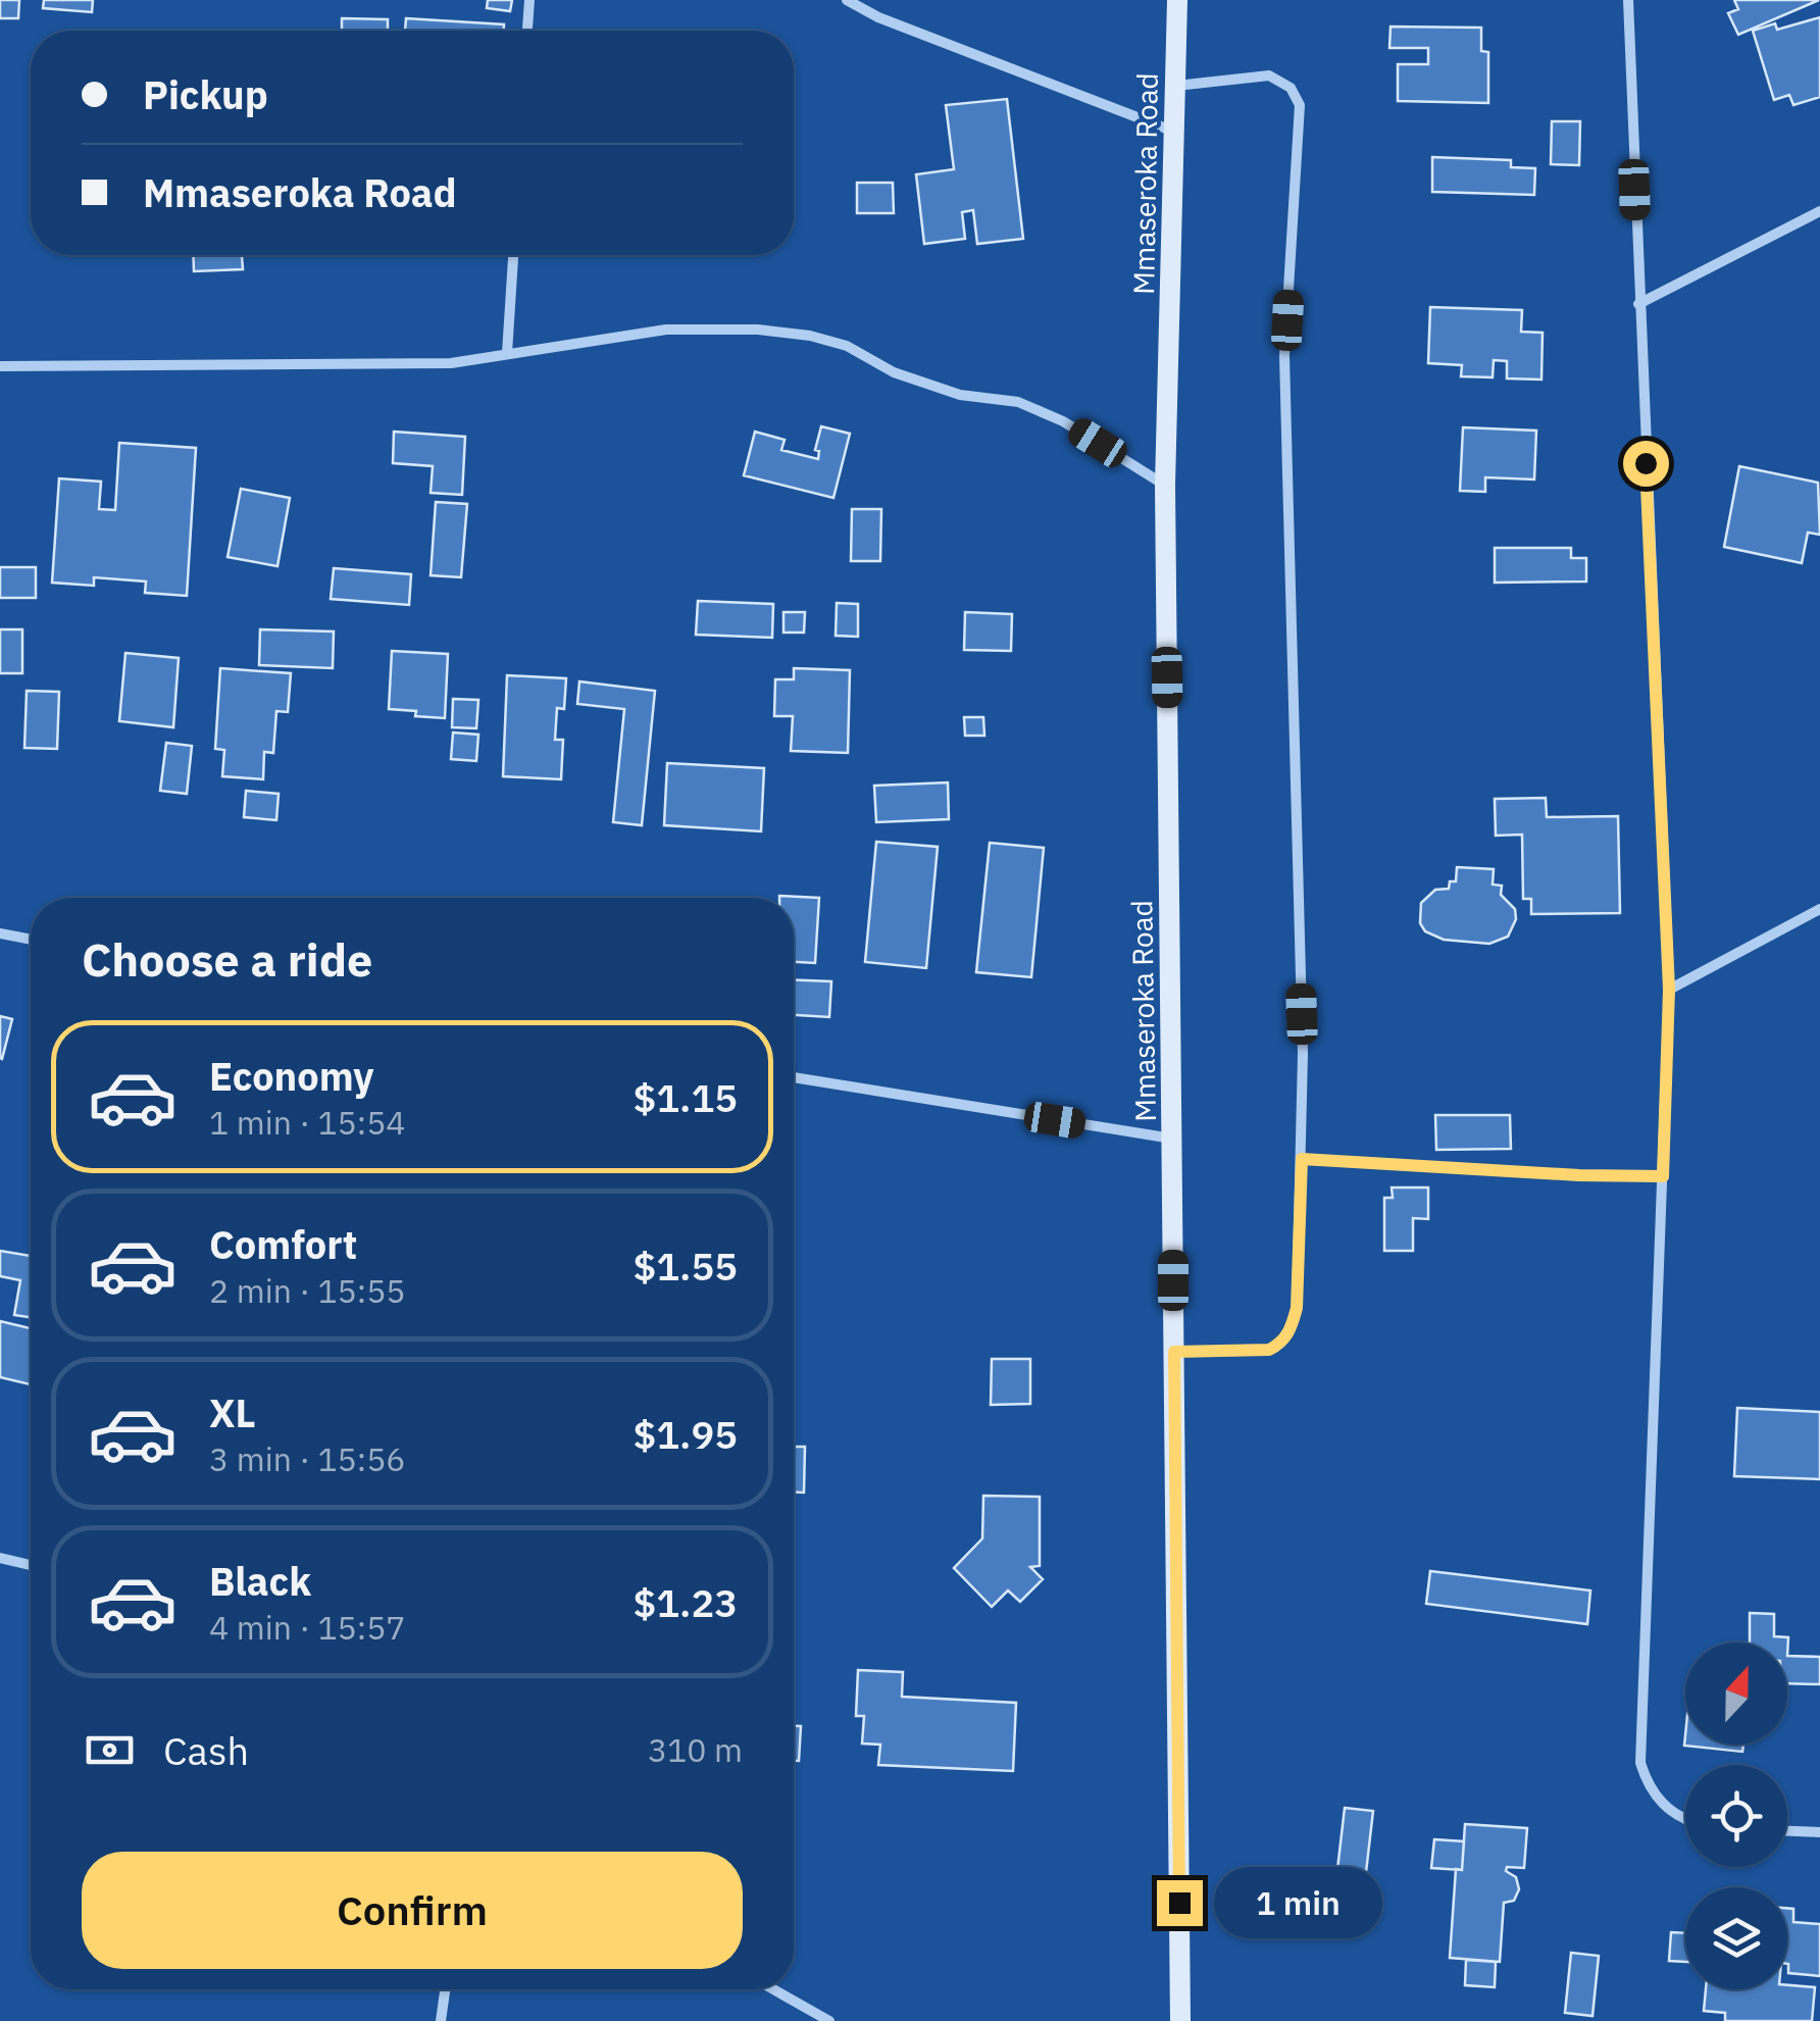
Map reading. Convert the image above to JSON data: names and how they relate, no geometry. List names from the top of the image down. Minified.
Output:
{"streets":{"street":["Mmaseroka Road"]},"north":"top","page":{"banner":["Pickup","Mmaseroka Road"],"heading":"Choose a ride","list":[{"name":"Economy","note":"1 min · 15:54","value":"$1.15"},{"name":"Comfort","note":"2 min · 15:55","value":"$1.55"},{"name":"XL","note":"3 min · 15:56","value":"$1.95"},{"name":"Black","note":"4 min · 15:57","value":"$1.23"}],"pay":["Cash","310 m"],"buttons":"Confirm","bubble":"1 min"}}
